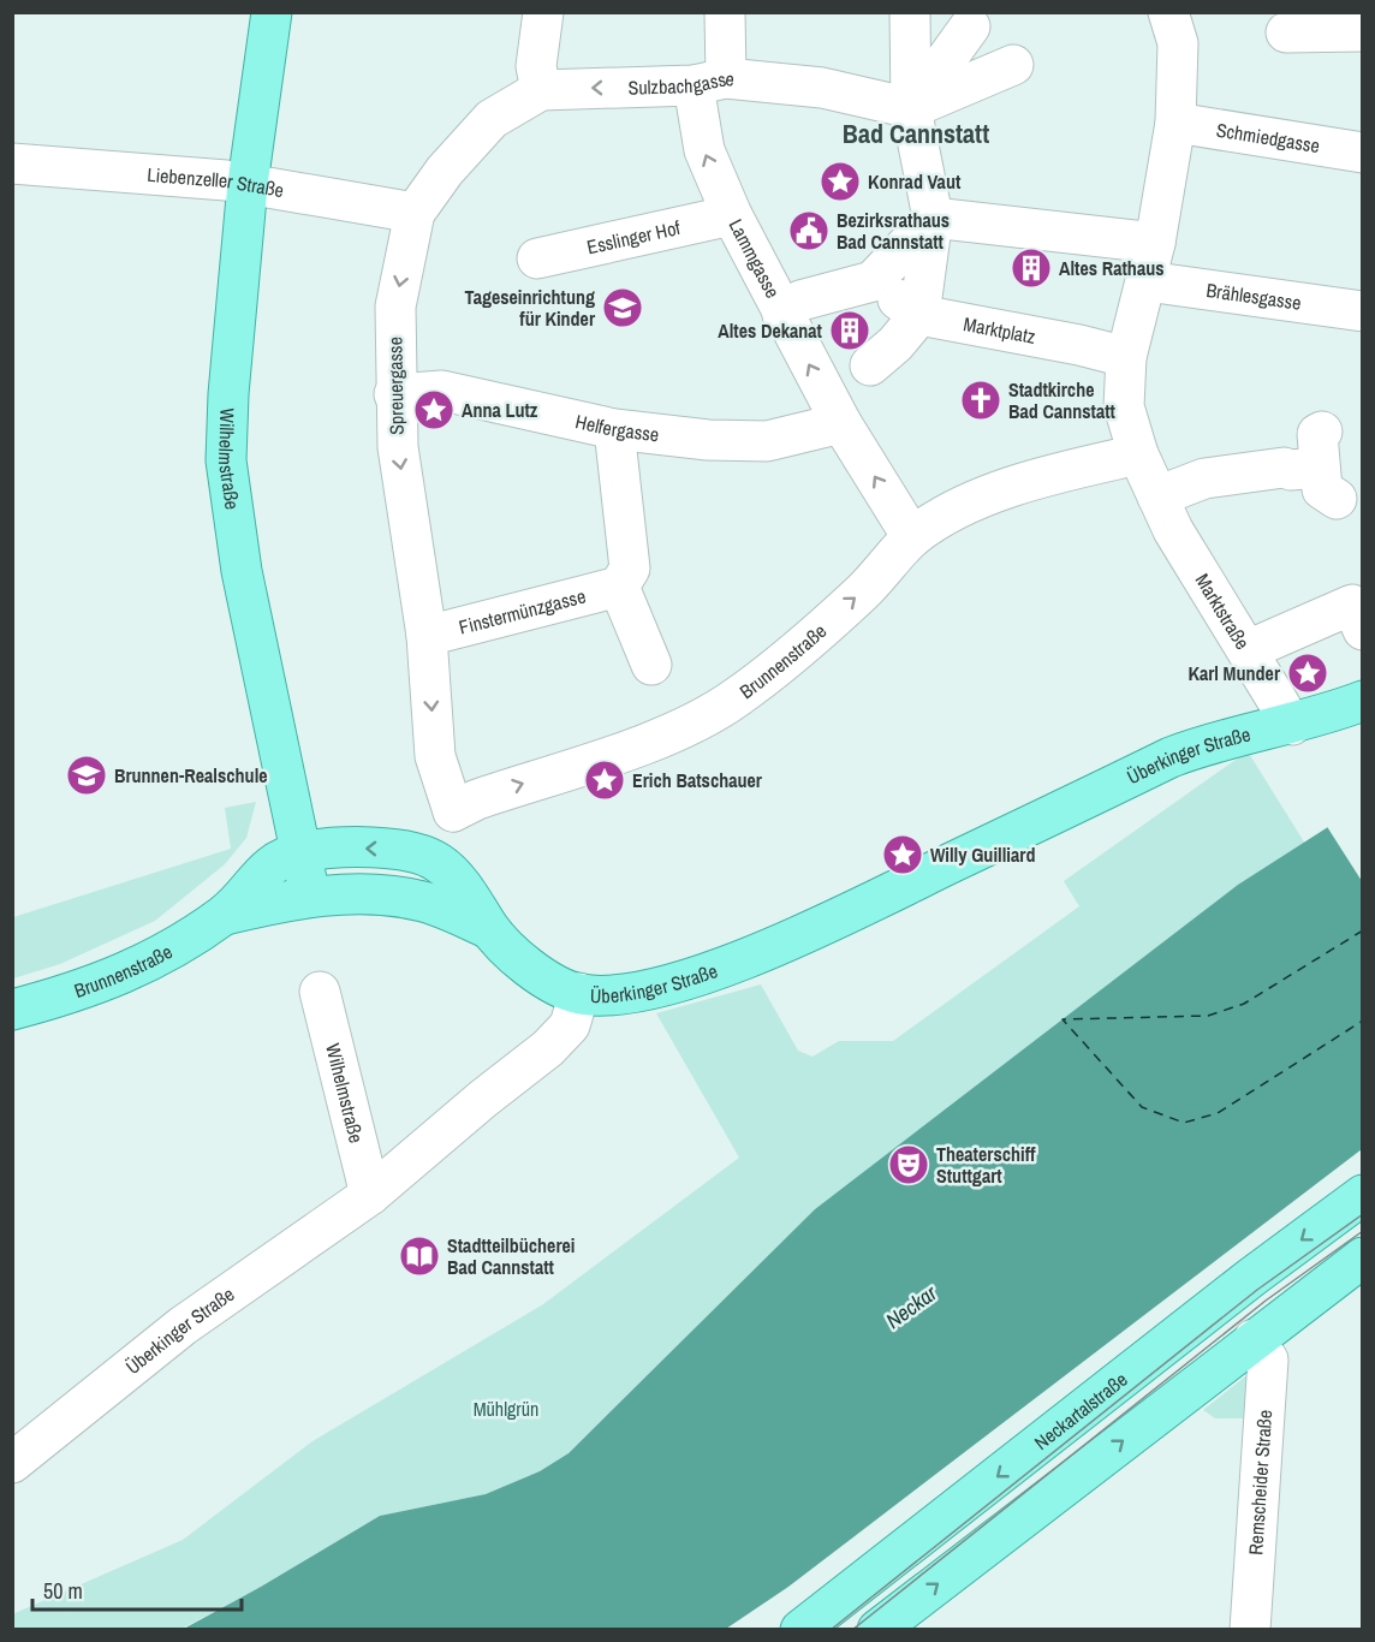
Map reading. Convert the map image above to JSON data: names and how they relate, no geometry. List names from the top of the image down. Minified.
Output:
{"streets":{"main road":["Wilhelmstraße","Brunnenstraße","Überkinger Straße","Neckartalstraße"],"street":["Sulzbachgasse","Schmiedgasse","Liebenzeller Straße","Esslinger Hof","Lammgasse","Brählesgasse","Marktplatz","Spreuergasse","Helfergasse","Marktstraße","Finstermünzgasse","Remscheider Straße"]},"crossings":[["Sulzbachgasse","Lammgasse"],["Sulzbachgasse","Spreuergasse"],["Schmiedgasse","Marktstraße"],["Liebenzeller Straße","Spreuergasse"],["Liebenzeller Straße","Wilhelmstraße"],["Esslinger Hof","Lammgasse"],["Lammgasse","Helfergasse"],["Brählesgasse","Marktstraße"],["Marktplatz","Marktstraße"],["Spreuergasse","Helfergasse"],["Spreuergasse","Finstermünzgasse"],["Spreuergasse","Brunnenstraße"],["Wilhelmstraße","Brunnenstraße"],["Wilhelmstraße","Überkinger Straße"],["Marktstraße","Brunnenstraße"],["Marktstraße","Überkinger Straße"],["Brunnenstraße","Überkinger Straße"]],"one_way":["Sulzbachgasse"],"districts":["Bad Cannstatt"],"water":["Neckar"],"parks":["Mühlgrün"],"places":{"place":["Konrad Vaut","Anna Lutz","Karl Munder","Erich Batschauer","Willy Guilliard"],"public building":["Bezirksrathaus Bad Cannstatt"],"building":["Altes Rathaus","Altes Dekanat"],"school or university":["Tageseinrichtung für Kinder","Brunnen-Realschule"],"church":["Stadtkirche Bad Cannstatt"],"theatre":["Theaterschiff Stuttgart"],"library":["Stadtteilbücherei Bad Cannstatt"]},"scale_bar":"50 m"}
